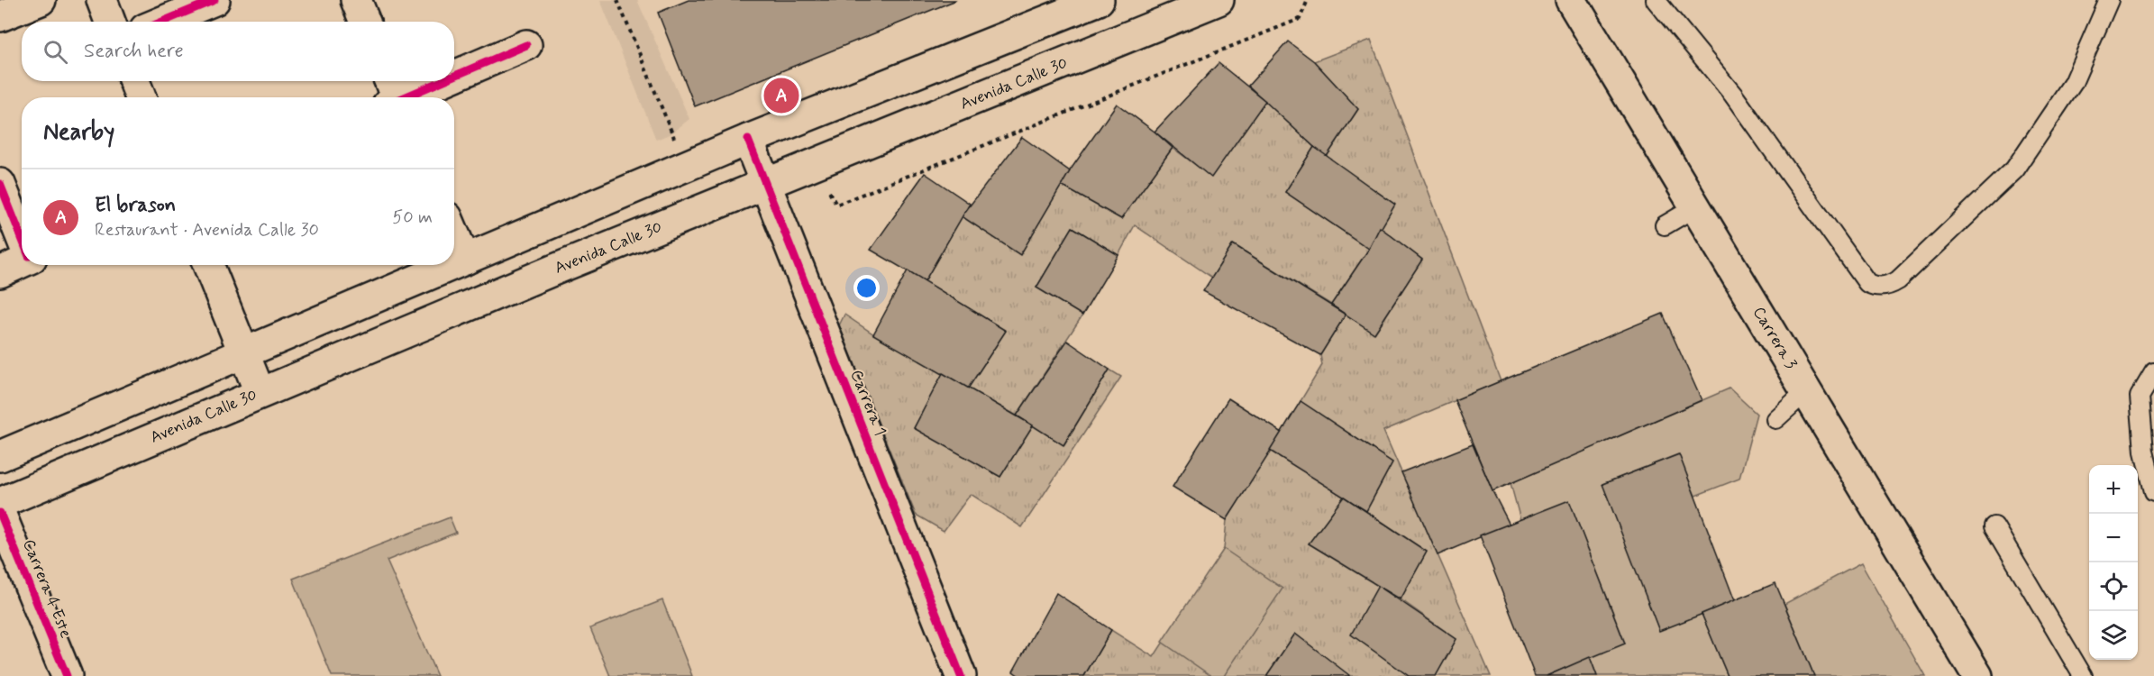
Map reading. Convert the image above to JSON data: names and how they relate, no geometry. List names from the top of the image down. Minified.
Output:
{"streets":{"main road":["Avenida Calle 30","Carrera 3","Carrera 1","Carrera 4 Este"]},"crossings":[["Avenida Calle 30","Carrera 1"]],"page":{"search":"Search here","pins":"A","heading":"Nearby","list":[{"mark":"A","name":"El brason","note":"Restaurant · Avenida Calle 30","value":"50 m"}],"map_buttons":["+","−"]}}
